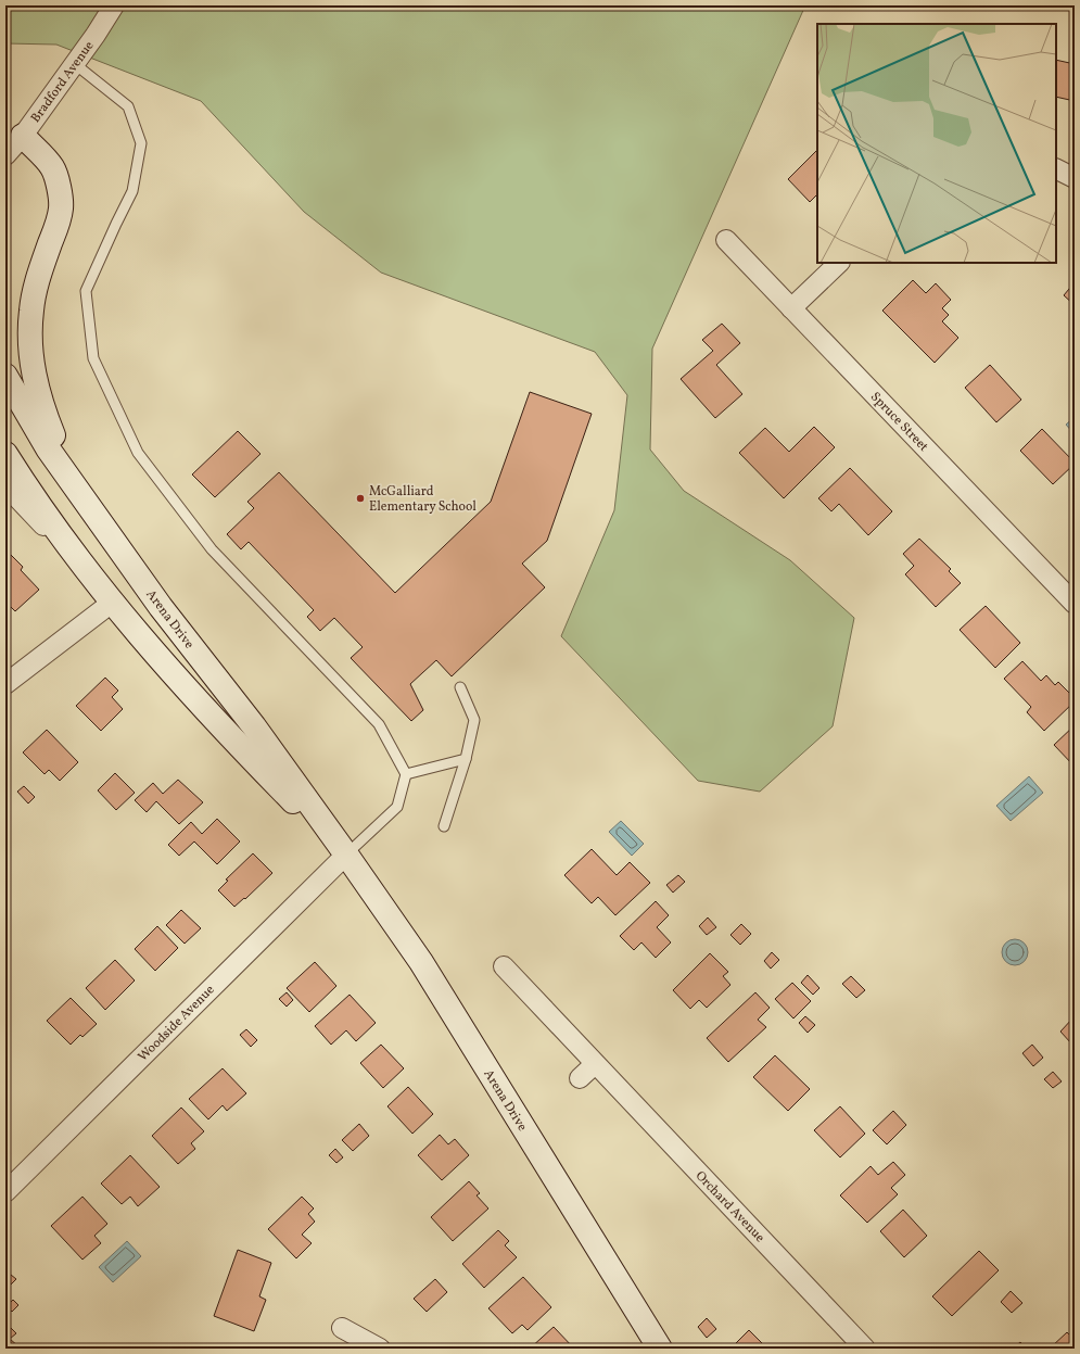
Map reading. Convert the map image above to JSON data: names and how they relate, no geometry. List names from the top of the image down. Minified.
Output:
{"streets":{"main road":["Arena Drive"],"street":["Bradford Avenue","Spruce Street","Woodside Avenue","Orchard Avenue"]},"crossings":[["Arena Drive","Woodside Avenue"]],"places":["McGalliard Elementary School"]}
